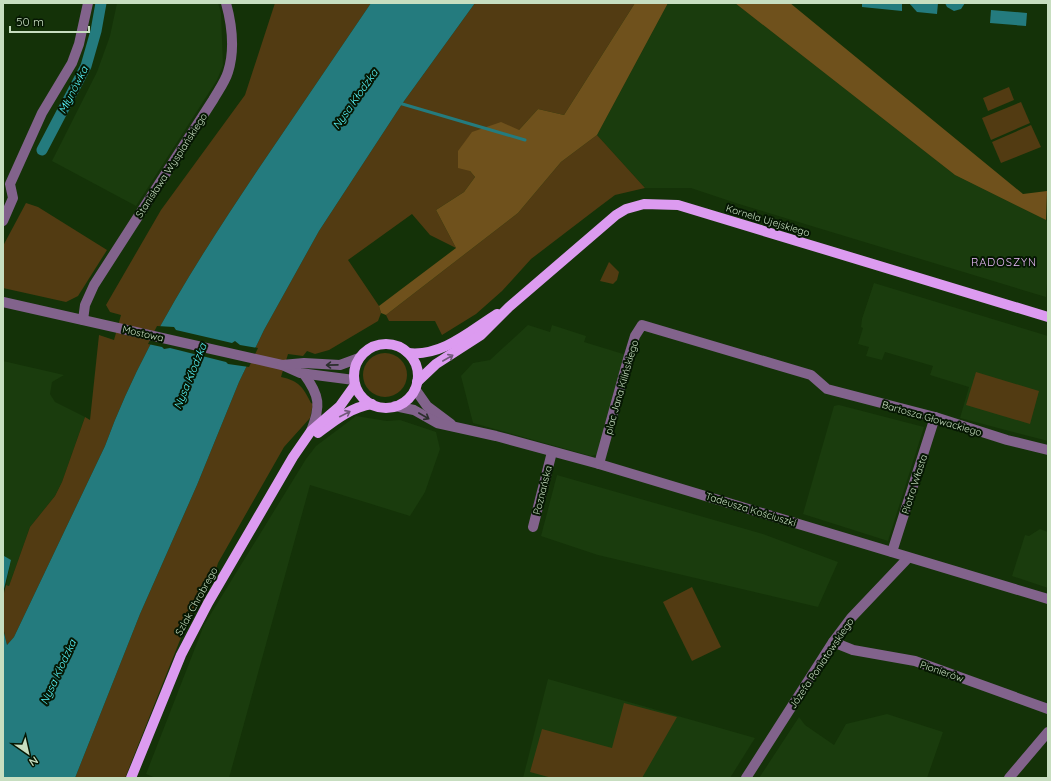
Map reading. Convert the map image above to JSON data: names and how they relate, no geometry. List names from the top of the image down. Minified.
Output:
{"streets":{"main road":["Kornela Ujejskiego","Szlak Chrobrego"],"street":["Stanisława Wyspiańskiego","Mostowa","plac Jana Kilińskiego","Bartosza Głowackiego","Piotra Własta","Poznańska","Tadeusza Kościuszki","Józefa Poniatowskiego","Pionierów"]},"crossings":[["Stanisława Wyspiańskiego","Mostowa"],["Kornela Ujejskiego","Mostowa"],["Kornela Ujejskiego","Tadeusza Kościuszki"],["Kornela Ujejskiego","Szlak Chrobrego"],["Mostowa","Tadeusza Kościuszki"],["Mostowa","Szlak Chrobrego"],["plac Jana Kilińskiego","Bartosza Głowackiego"],["plac Jana Kilińskiego","Tadeusza Kościuszki"],["Bartosza Głowackiego","Piotra Własta"],["Piotra Własta","Tadeusza Kościuszki"],["Poznańska","Tadeusza Kościuszki"],["Tadeusza Kościuszki","Szlak Chrobrego"],["Tadeusza Kościuszki","Józefa Poniatowskiego"],["Józefa Poniatowskiego","Pionierów"]],"districts":["RADOSZYN"],"water":["Młynówka","Nysa Kłodzka"],"scale_bar":"50 m","north":"bottom right"}
